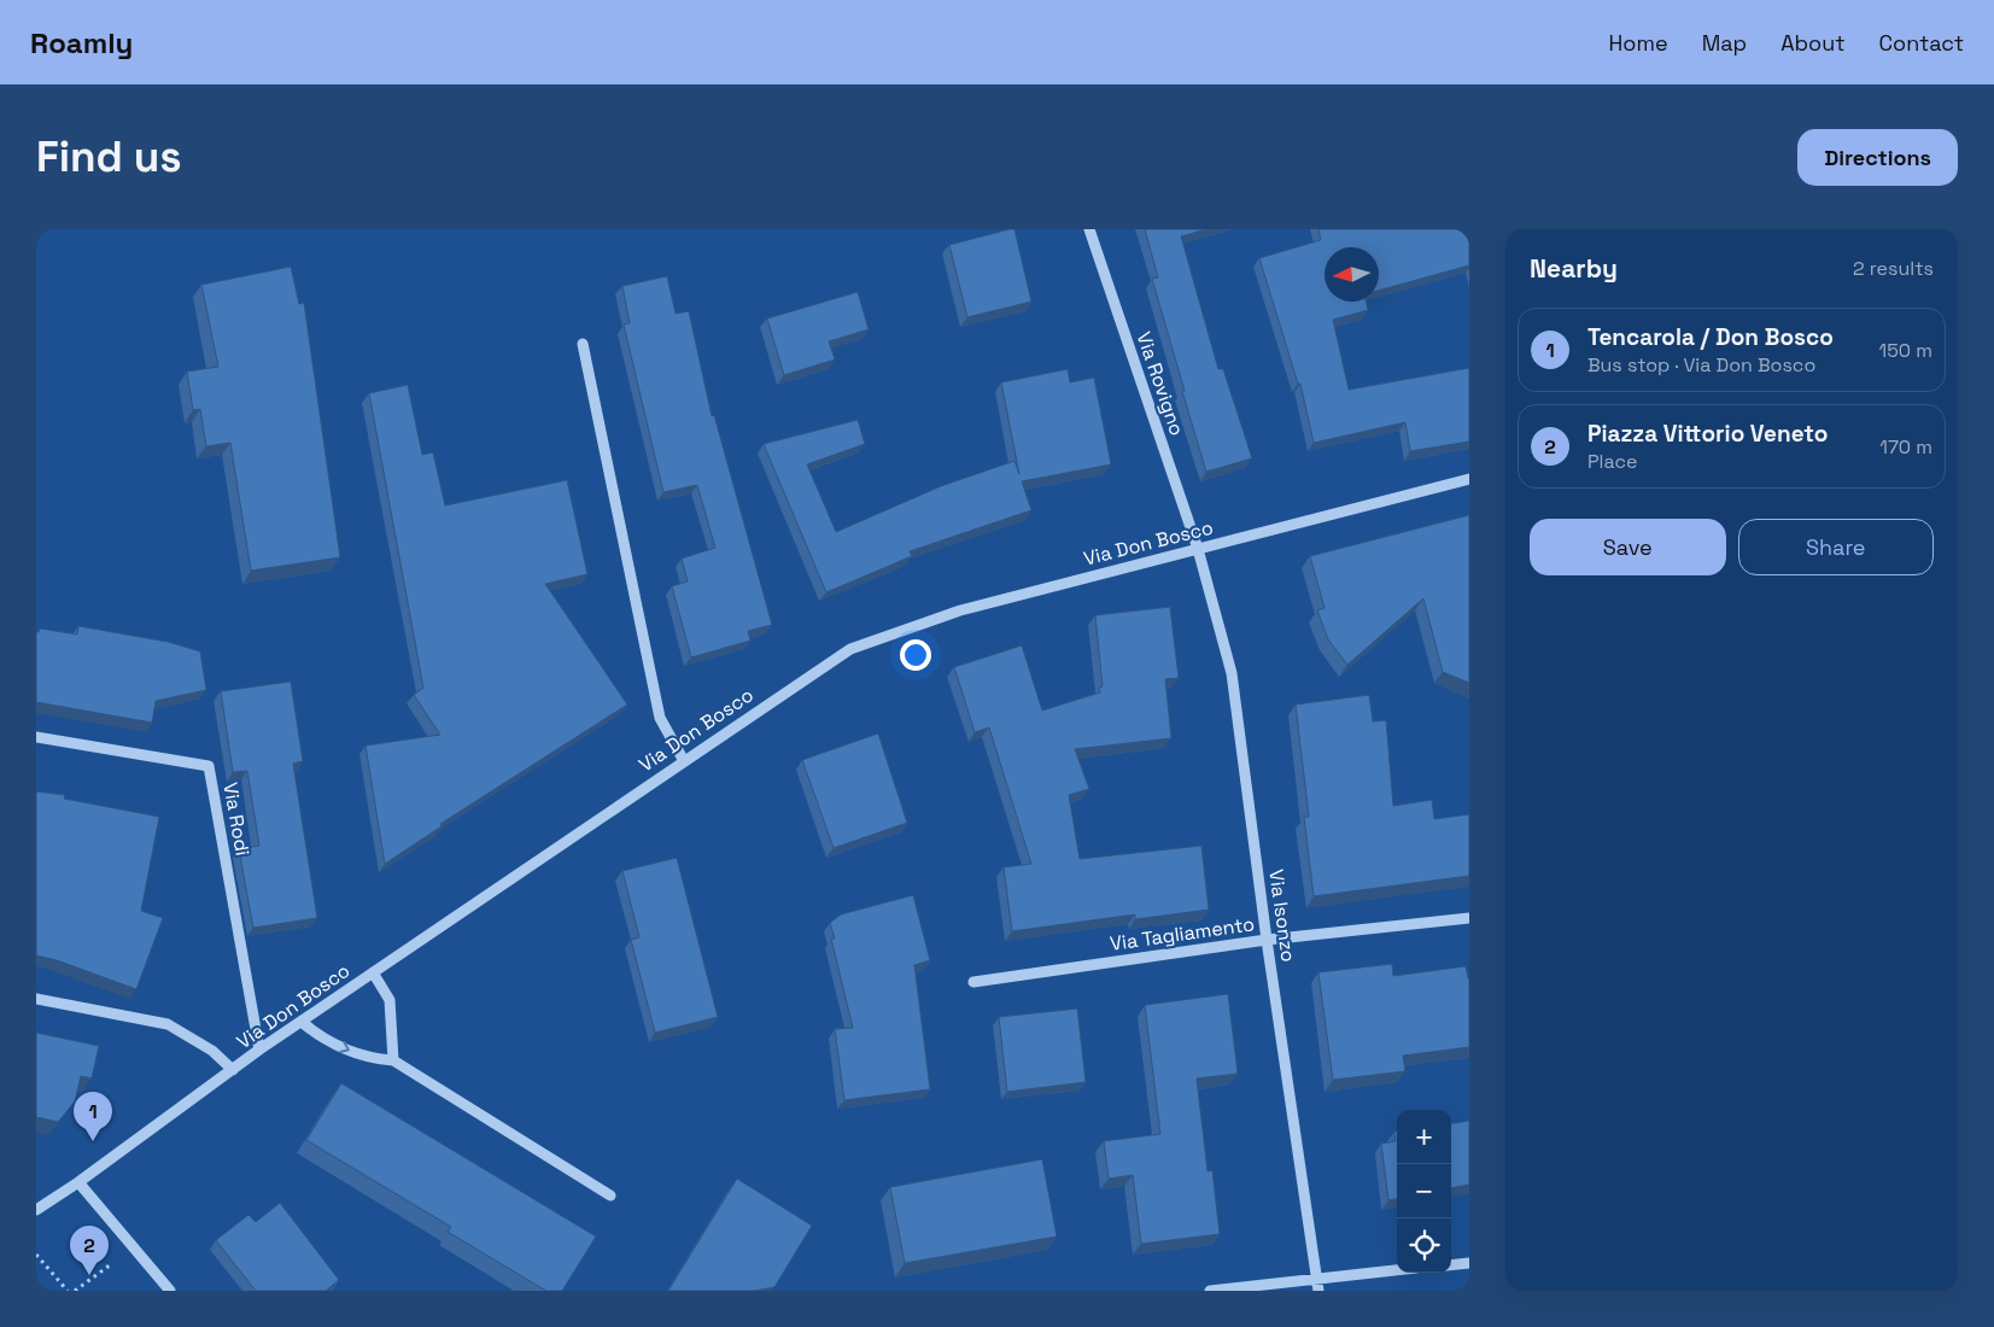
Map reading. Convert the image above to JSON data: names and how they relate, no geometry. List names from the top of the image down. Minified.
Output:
{"streets":{"street":["Via Rovigno","Via Don Bosco","Via Rodi","Via Isonzo","Via Tagliamento"]},"crossings":[["Via Rovigno","Via Don Bosco"],["Via Rovigno","Via Isonzo"],["Via Don Bosco","Via Rodi"],["Via Don Bosco","Via Isonzo"],["Via Isonzo","Via Tagliamento"]],"north":"left","page":{"header":"Roamly","nav":["Home","Map","About","Contact"],"buttons":["Directions",["Save","Share"]],"title":"Find us","heading":["Nearby","2 results"],"list":[{"mark":"1","name":"Tencarola / Don Bosco","note":"Bus stop · Via Don Bosco","value":"150 m"},{"mark":"2","name":"Piazza Vittorio Veneto","note":"Place","value":"170 m"}],"pins":["1","2"],"map_buttons":["+","−"]}}
